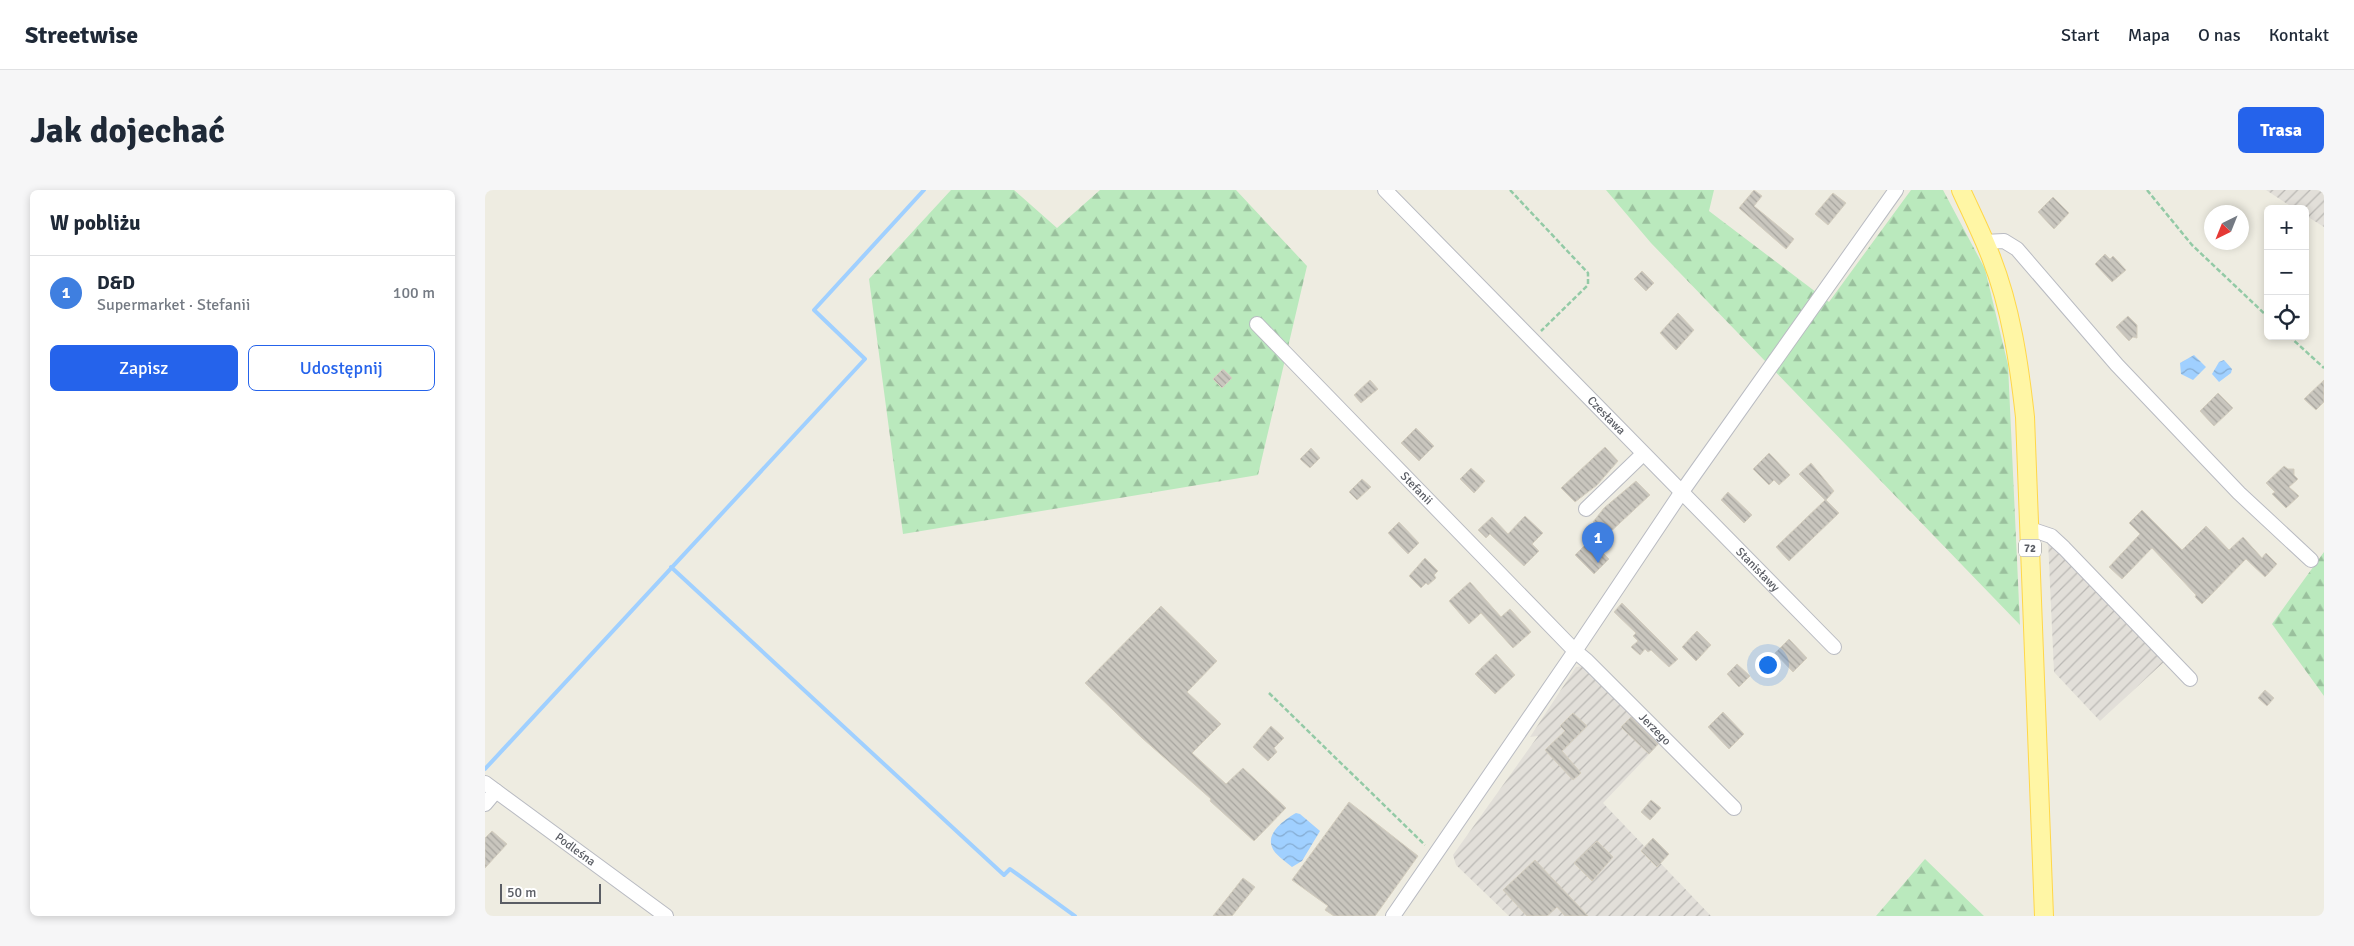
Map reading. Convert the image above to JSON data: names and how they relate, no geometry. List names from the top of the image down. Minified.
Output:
{"streets":{"main road":["72"],"street":["Czesława","Stefanii","Stanisławy","Jerzego","Podleśna"]},"crossings":[["Czesława","Stanisławy"],["Stefanii","Jerzego"]],"scale_bar":"50 m","north":"bottom left","page":{"header":"Streetwise","nav":["Start","Mapa","O nas","Kontakt"],"buttons":["Trasa",["Zapisz","Udostępnij"]],"title":"Jak dojechać","heading":"W pobliżu","map_buttons":["+","−"],"list":[{"mark":"1","name":"D&D","note":"Supermarket · Stefanii","value":"100 m"}],"pins":"1","scale":"50 m"}}
